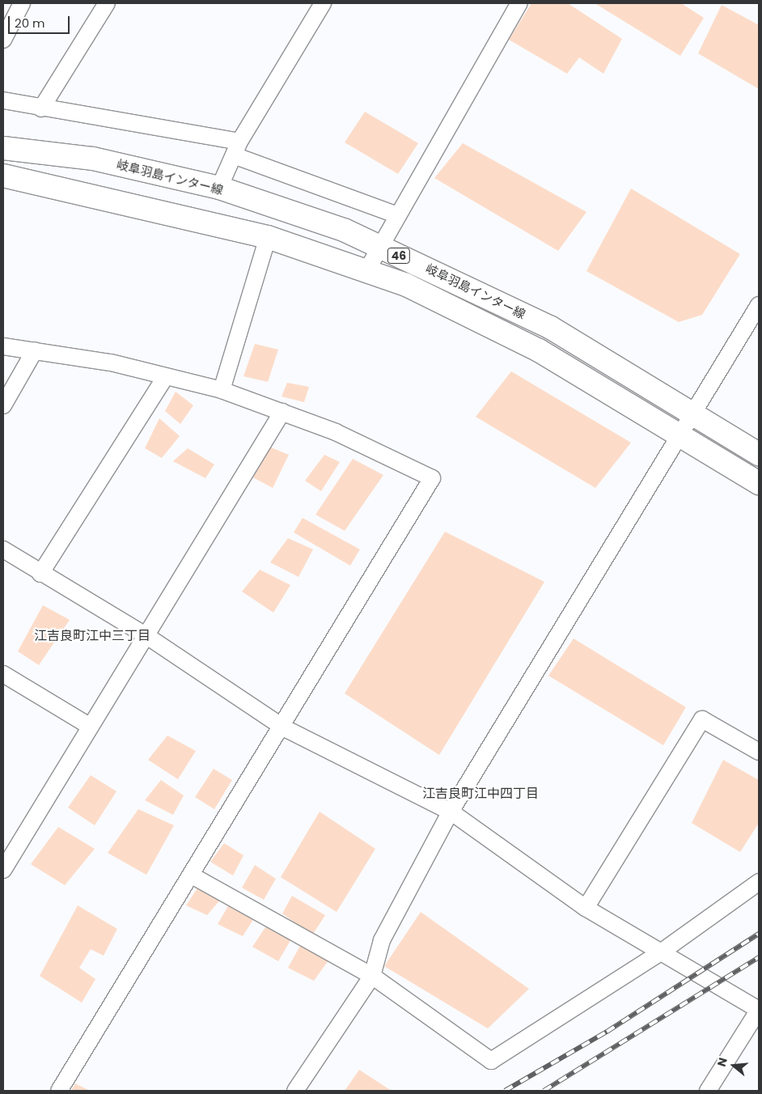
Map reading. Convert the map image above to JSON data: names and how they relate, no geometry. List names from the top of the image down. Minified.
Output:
{"streets":{"main road":["岐阜羽島インター線","46"]},"districts":["江吉良町江中三丁目","江吉良町江中四丁目"],"scale_bar":"20 m","north":"left"}
